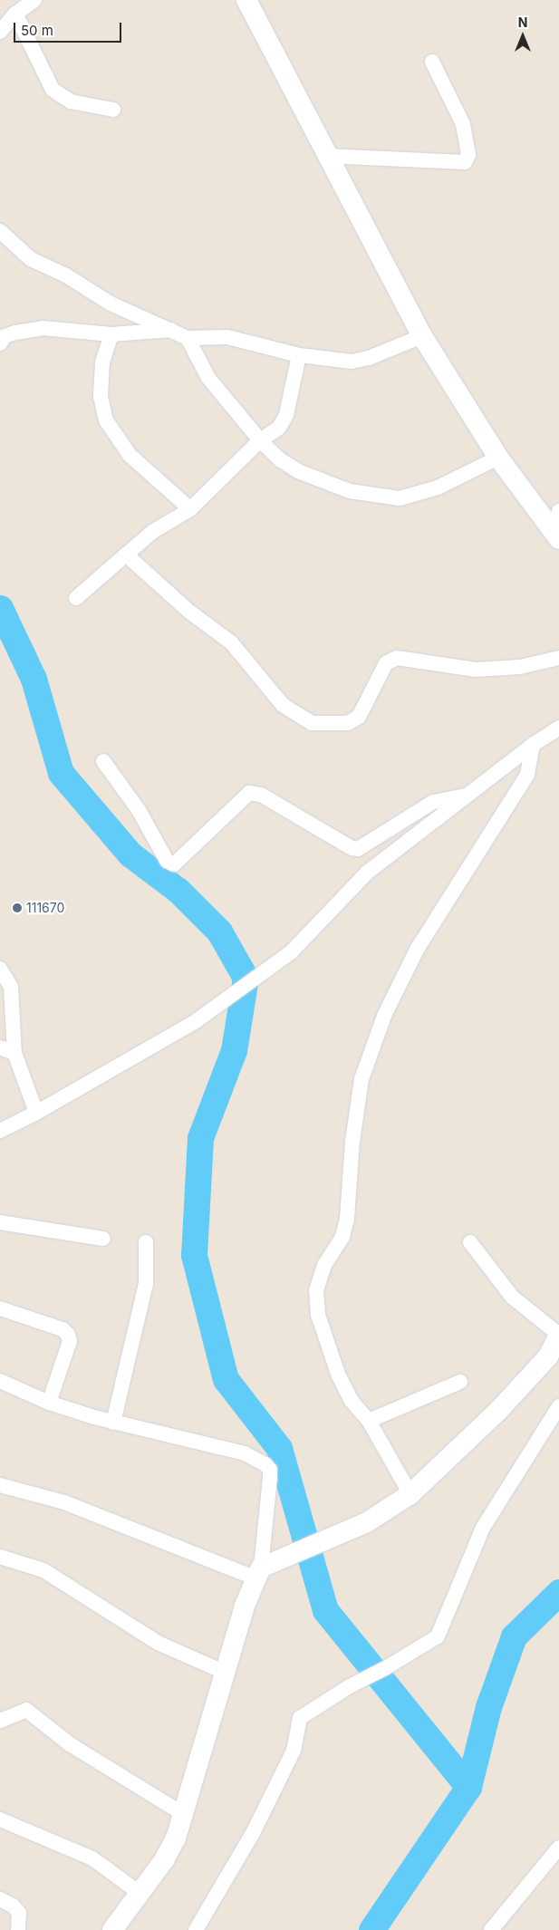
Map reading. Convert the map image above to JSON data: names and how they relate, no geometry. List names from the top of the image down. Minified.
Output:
{"places":["111670"],"scale_bar":"50 m","north":"top"}
